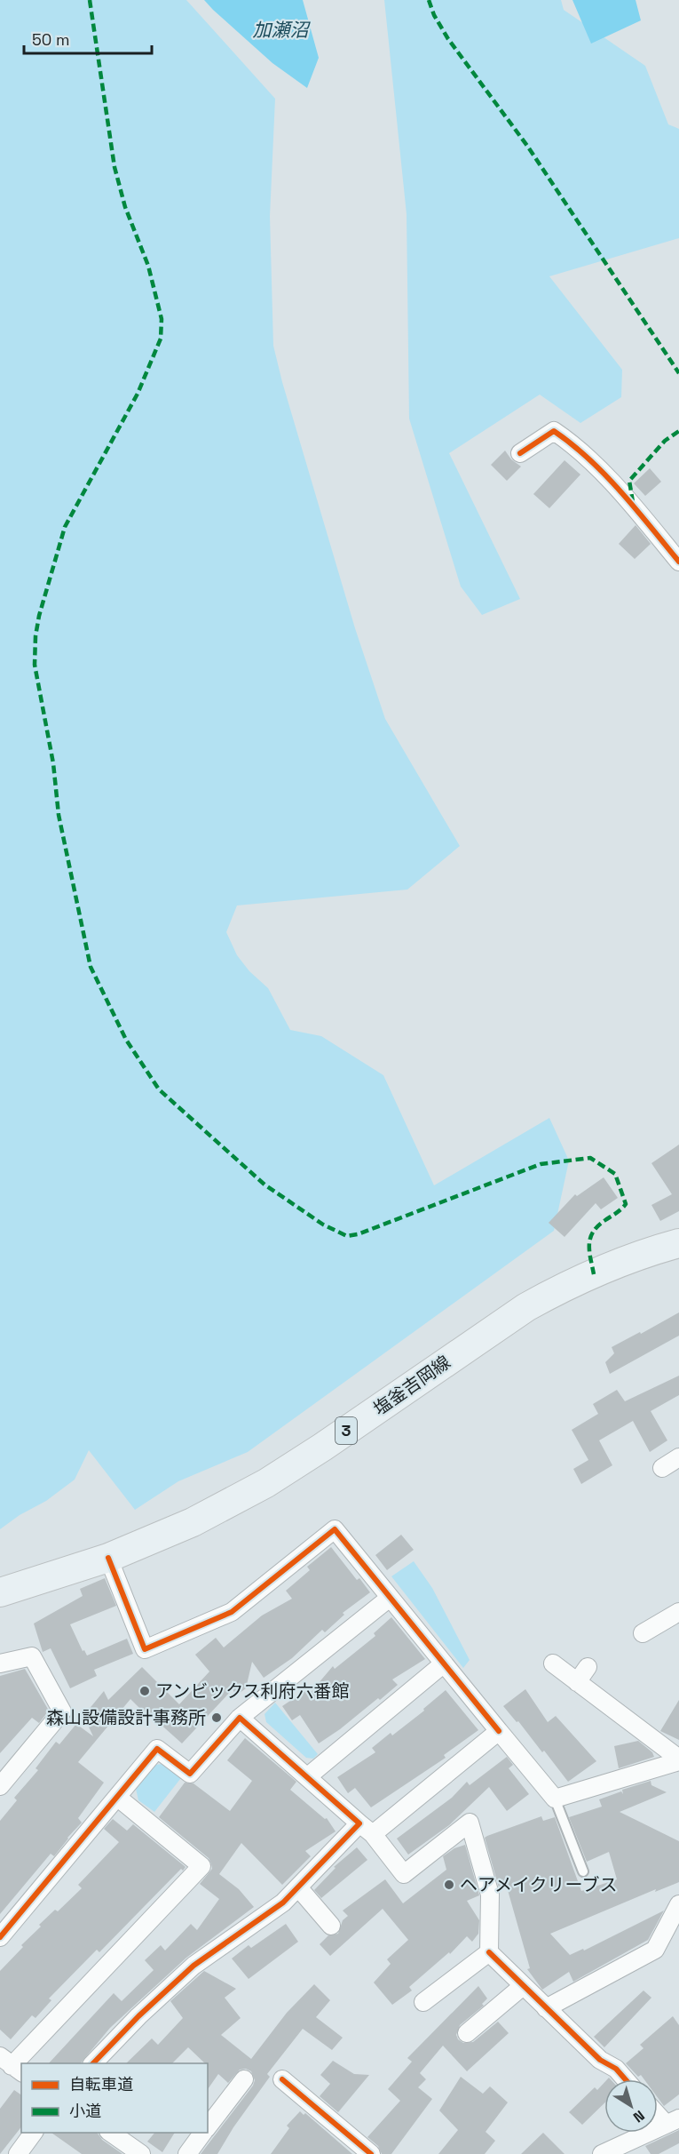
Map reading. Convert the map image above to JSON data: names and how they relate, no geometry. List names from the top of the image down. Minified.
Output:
{"streets":{"main road":["塩釜吉岡線","3"]},"water":["加瀬沼"],"places":["アンビックス利府六番館","森山設備設計事務所","ヘアメイクリーブス"],"legend":["自転車道","小道"],"scale_bar":"50 m","north":"bottom right"}
